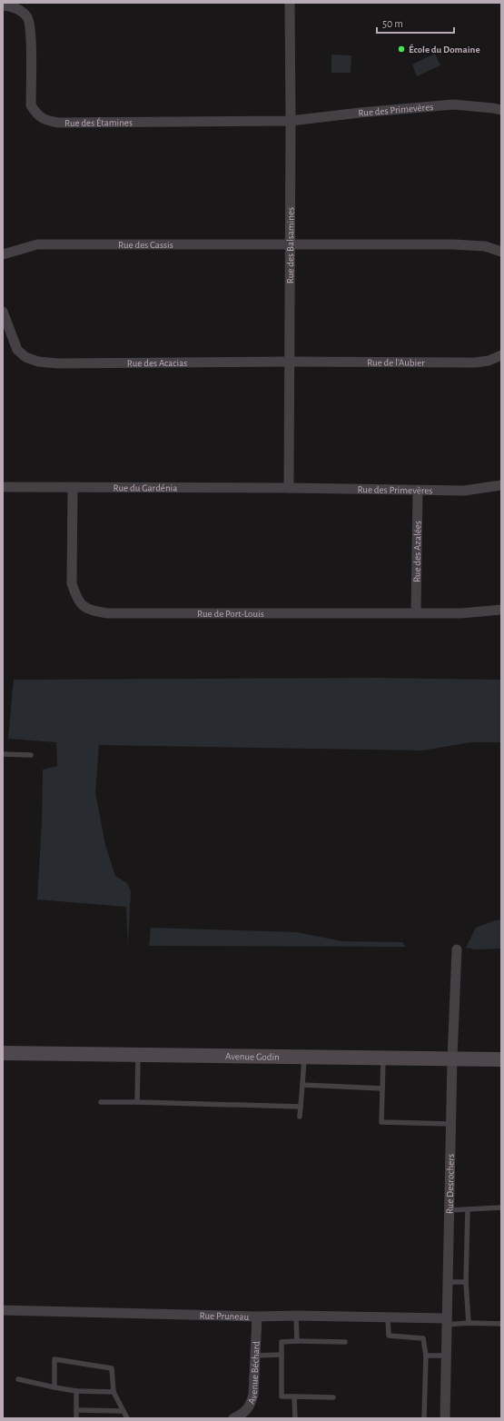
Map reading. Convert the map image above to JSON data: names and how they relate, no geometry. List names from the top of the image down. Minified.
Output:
{"streets":{"street":["Rue des Primevères","Rue des Étamines","Rue des Cassis","Rue des Balsamines","Rue des Acacias","Rue de l'Aubier","Rue du Gardénia","Rue des Azalées","Rue de Port-Louis","Avenue Godin","Rue Desrochers","Rue Pruneau","Avenue Béchard"]},"crossings":[["Rue des Primevères","Rue des Étamines"],["Rue des Primevères","Rue des Balsamines"],["Rue des Primevères","Rue du Gardénia"],["Rue des Primevères","Rue des Azalées"],["Rue des Étamines","Rue des Balsamines"],["Rue des Cassis","Rue des Balsamines"],["Rue des Balsamines","Rue des Acacias"],["Rue des Balsamines","Rue de l'Aubier"],["Rue des Balsamines","Rue du Gardénia"],["Rue des Acacias","Rue de l'Aubier"],["Rue du Gardénia","Rue de Port-Louis"],["Rue des Azalées","Rue de Port-Louis"],["Avenue Godin","Rue Desrochers"],["Rue Desrochers","Rue Pruneau"],["Rue Pruneau","Avenue Béchard"]],"places":["École du Domaine"],"scale_bar":"50 m"}
